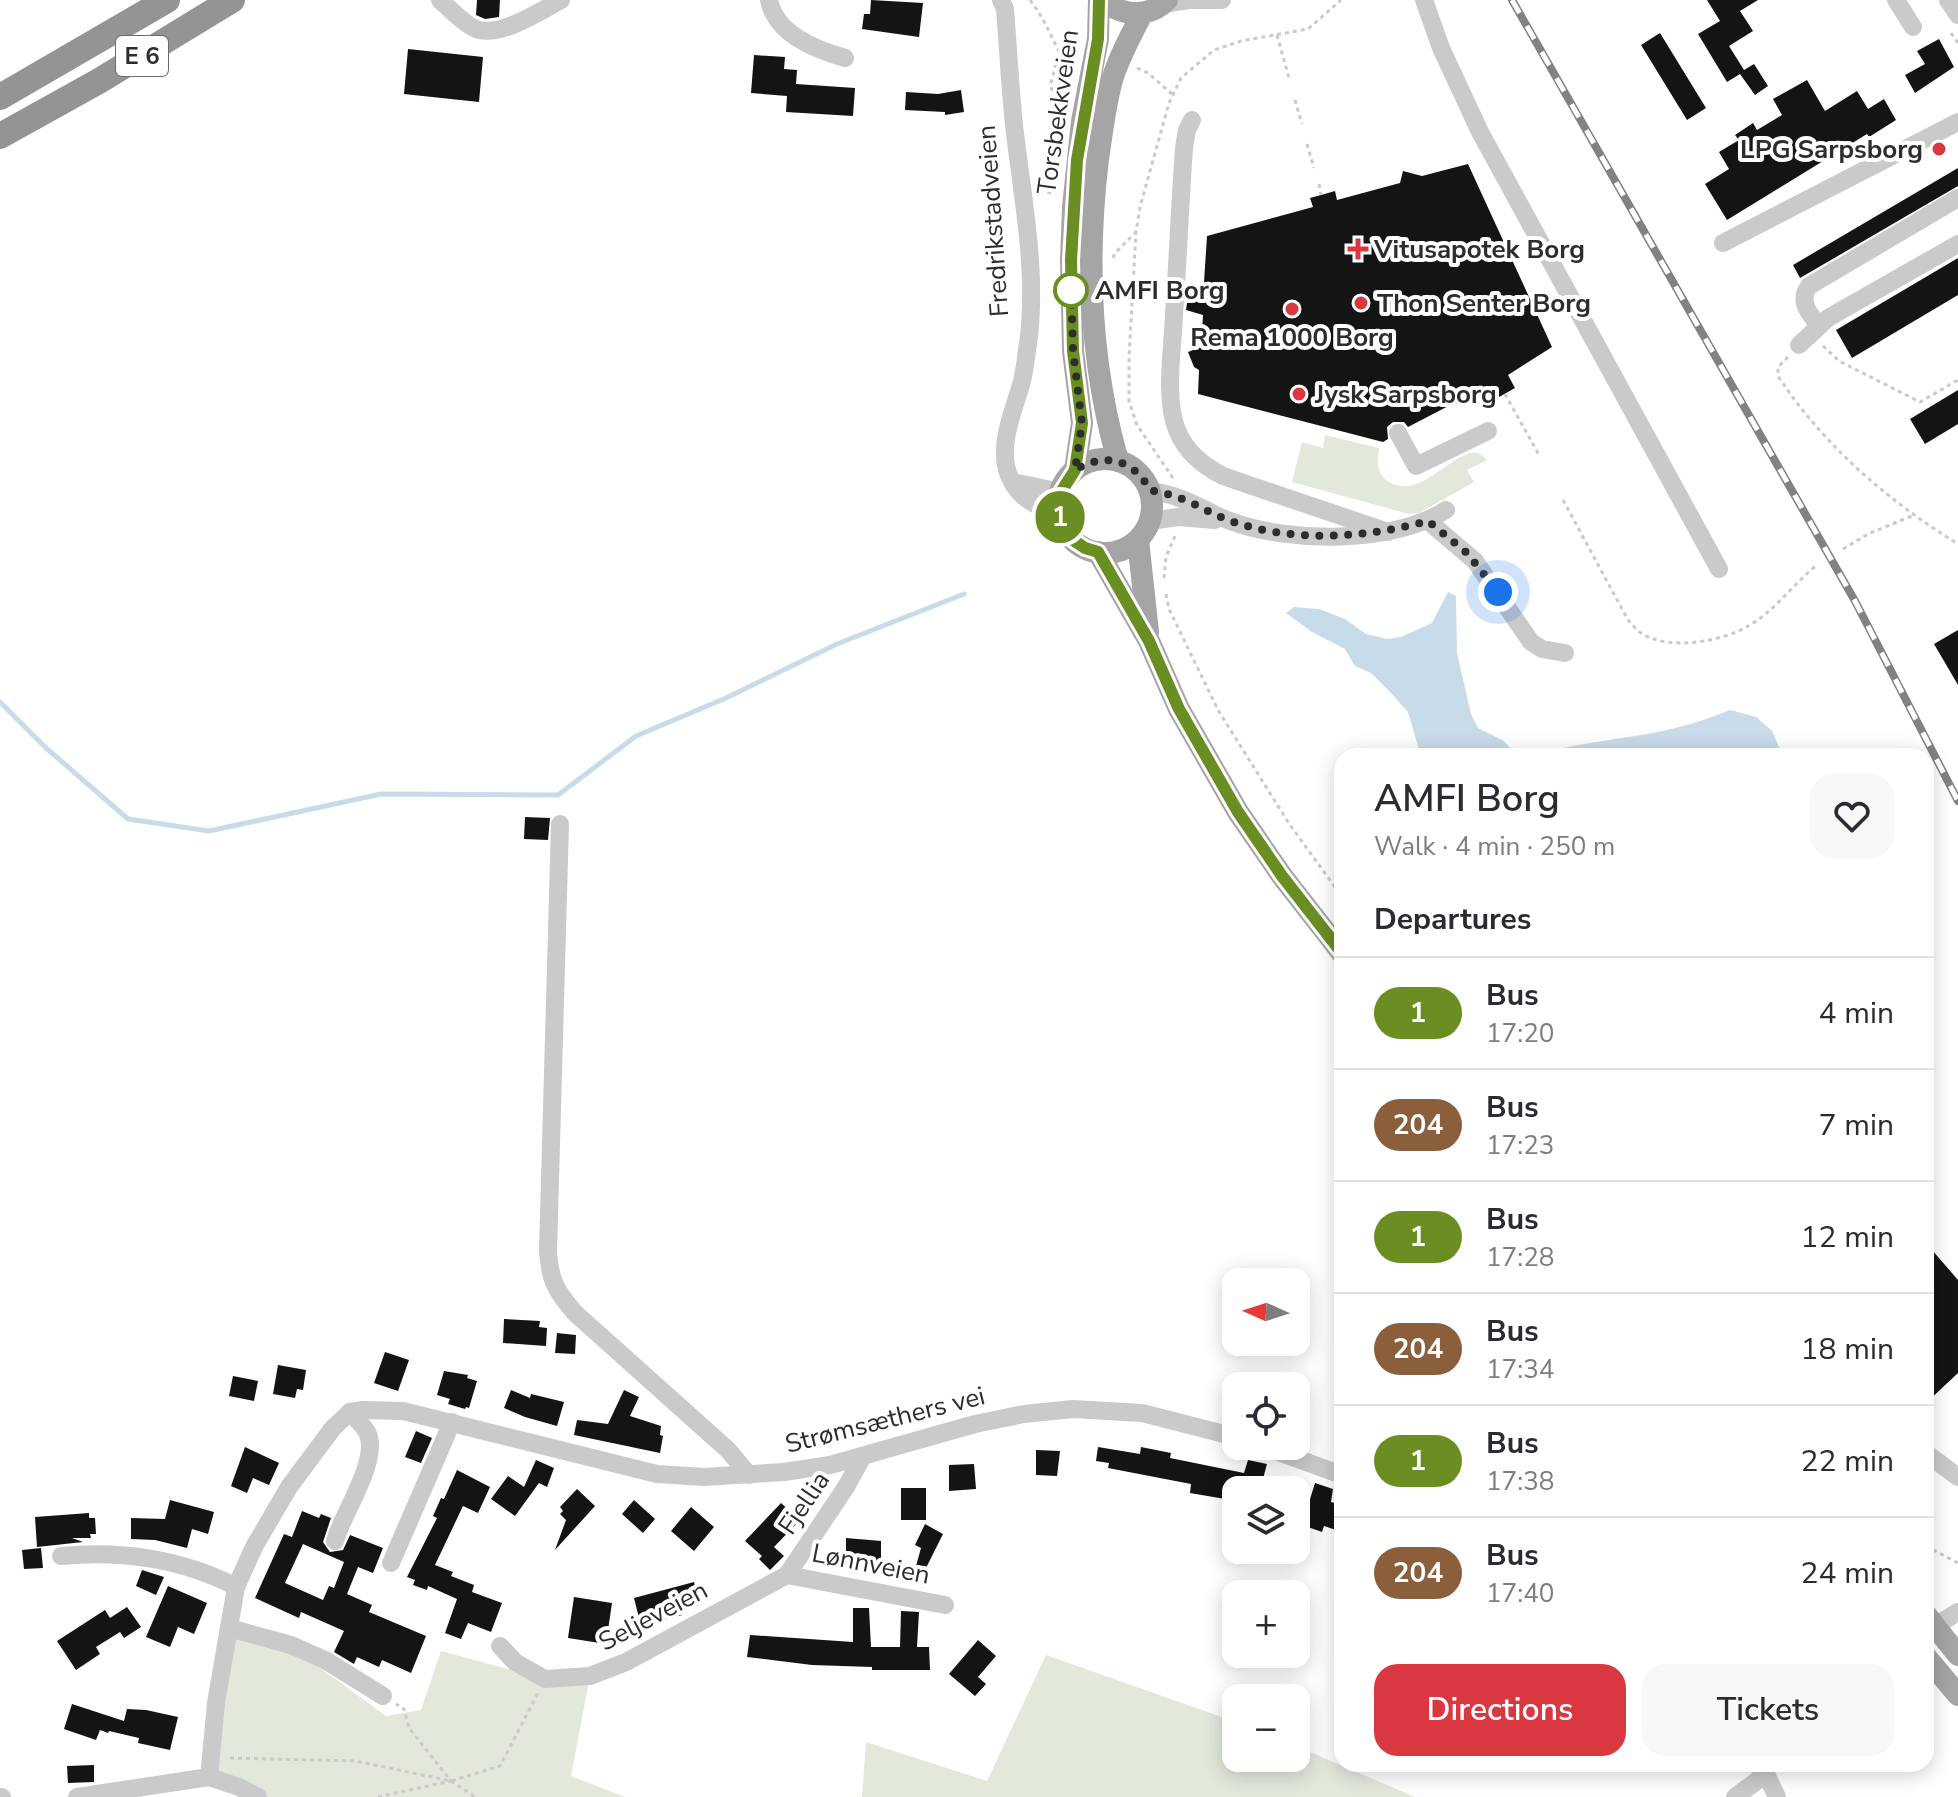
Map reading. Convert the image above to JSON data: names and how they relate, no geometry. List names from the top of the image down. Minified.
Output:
{"streets":{"highway":["E 6"],"main road":["Torsbekkveien"],"street":["Fredrikstadveien","Strømsæthers vei","Fjellia","Lønnveien","Seljeveien"]},"crossings":[["Strømsæthers vei","Fjellia"],["Fjellia","Lønnveien"],["Fjellia","Seljeveien"],["Lønnveien","Seljeveien"]],"places":{"other":["LPG Sarpsborg","AMFI Borg","Thon Senter Borg","Rema 1000 Borg","Jysk Sarpsborg"],"health":["Vitusapotek Borg"]},"lines":["bus line 1"],"north":"left","page":{"on_map":"1","heading":[["AMFI Borg","Walk · 4 min · 250 m"],"Departures"],"list":[{"mark":"1","name":"Bus","note":"17:20","value":"4 min"},{"mark":"204","name":"Bus","note":"17:23","value":"7 min"},{"mark":"1","name":"Bus","note":"17:28","value":"12 min"},{"mark":"204","name":"Bus","note":"17:34","value":"18 min"},{"mark":"1","name":"Bus","note":"17:38","value":"22 min"},{"mark":"204","name":"Bus","note":"17:40","value":"24 min"}],"map_buttons":["+","−"],"buttons":["Directions","Tickets"]}}
